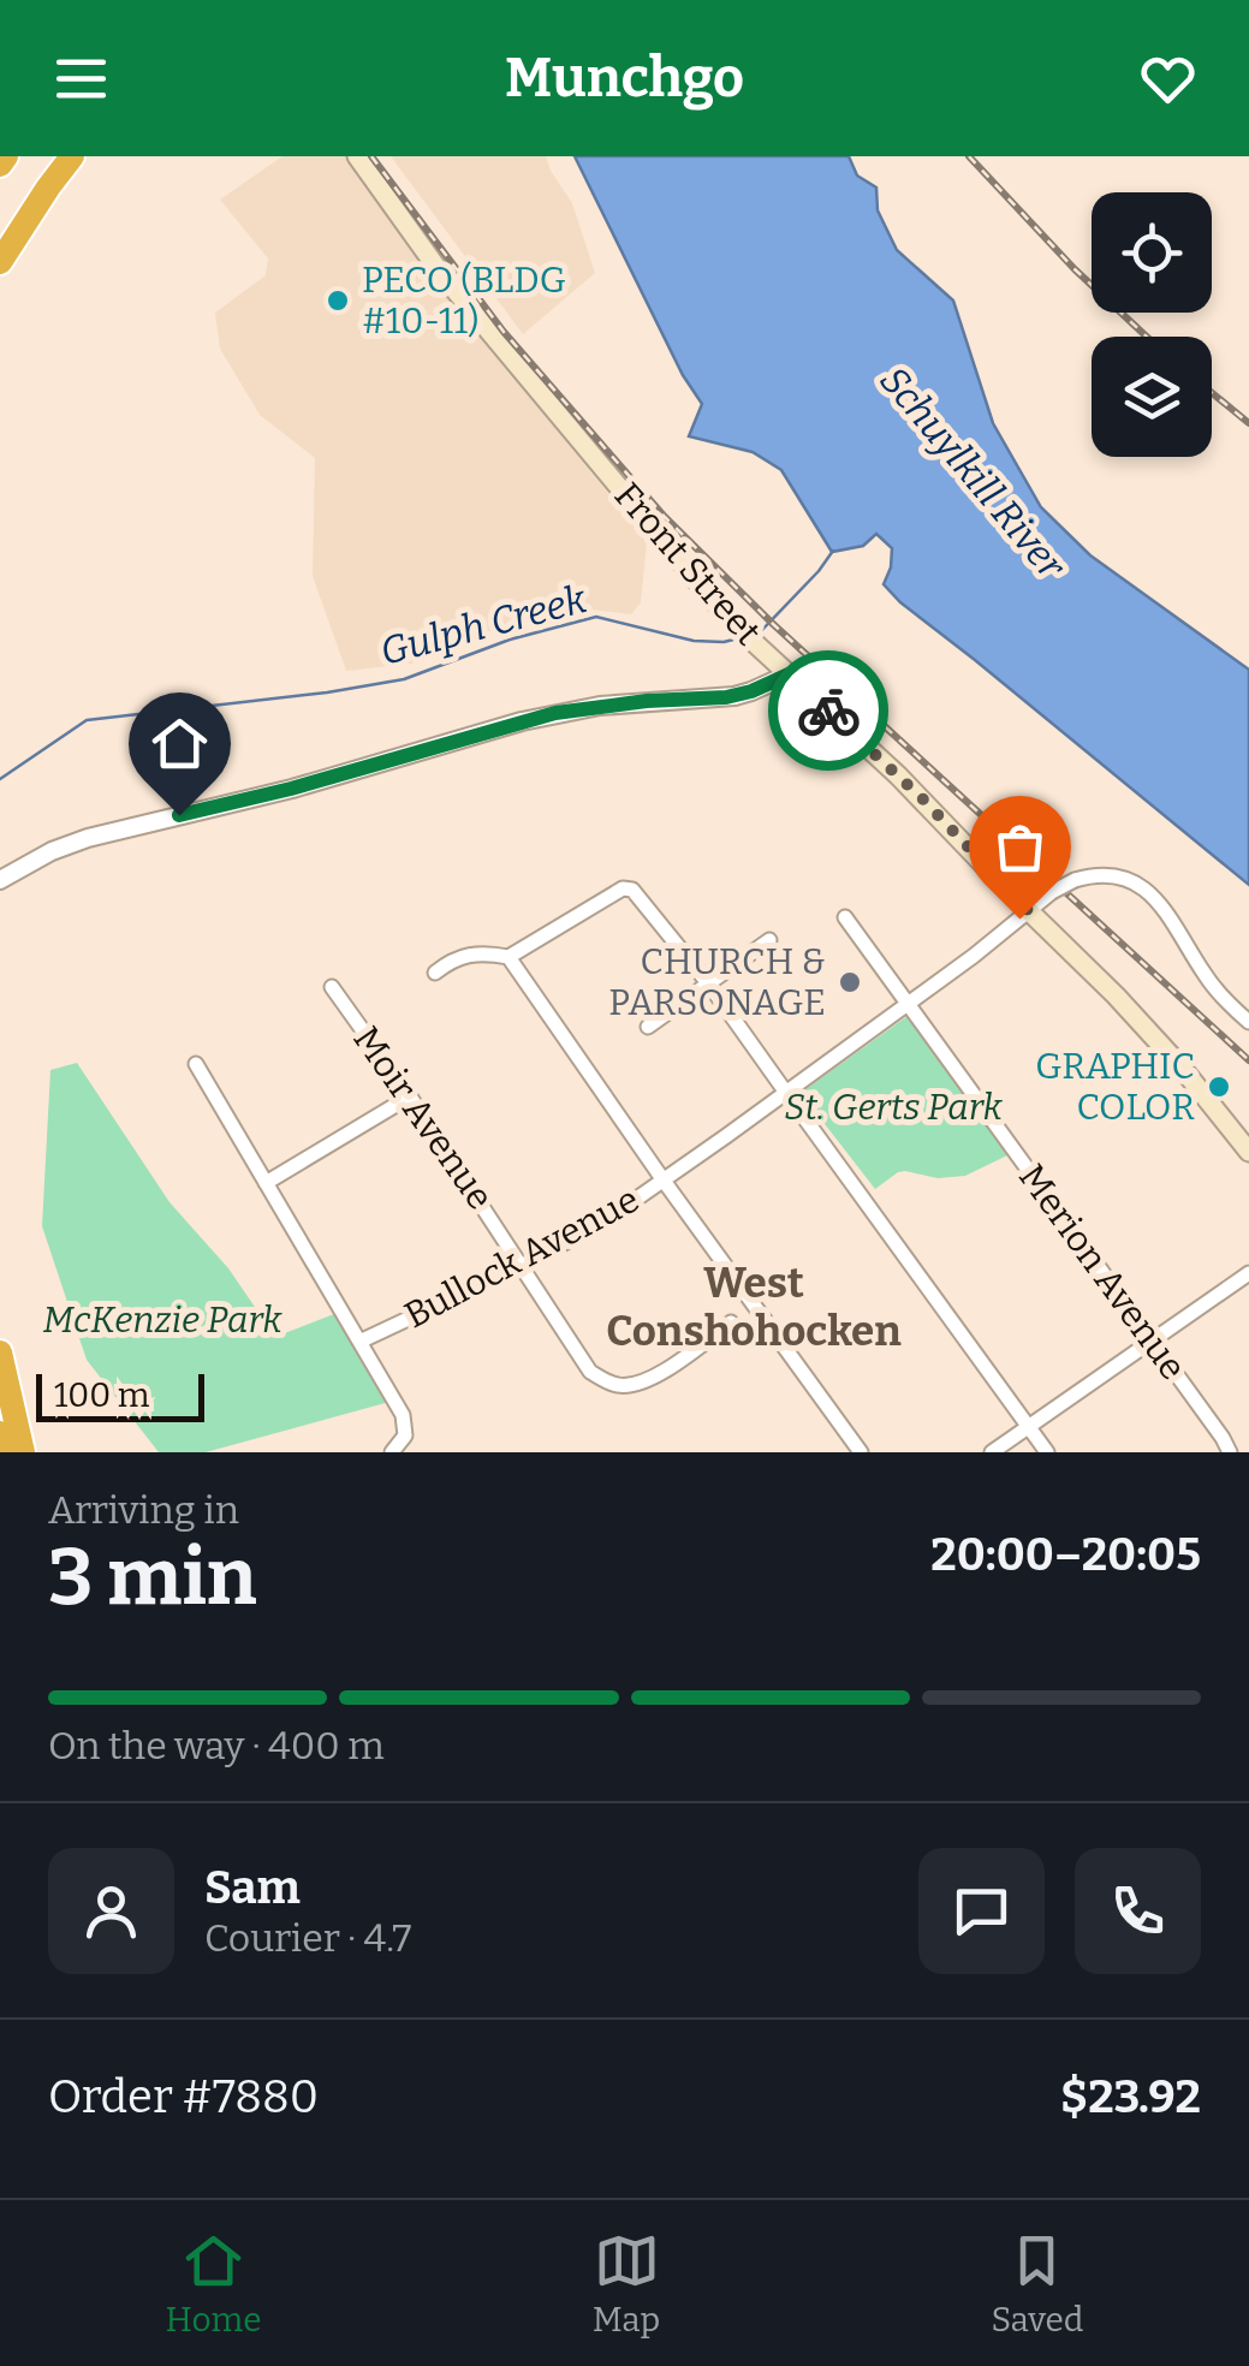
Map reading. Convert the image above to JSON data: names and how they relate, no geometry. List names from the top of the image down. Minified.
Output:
{"streets":{"main road":["Front Street"],"street":["Moir Avenue","Bullock Avenue","Merion Avenue"]},"crossings":[["Front Street","Bullock Avenue"],["Moir Avenue","Bullock Avenue"],["Bullock Avenue","Merion Avenue"]],"districts":["West Conshohocken"],"water":["Schuylkill River","Gulph Creek"],"parks":["St. Gerts Park","McKenzie Park"],"places":["PECO (BLDG #10-11)","CHURCH & PARSONAGE","GRAPHIC COLOR"],"scale_bar":"100 m","page":{"header":"Munchgo","scale":"100 m","heading":["3 min","Arriving in","20:00–20:05"],"panel":["Sam","Courier · 4.7","Order #7880","$23.92"],"bar":"On the way · 400 m","tabs":["Home","Map","Saved"]}}
